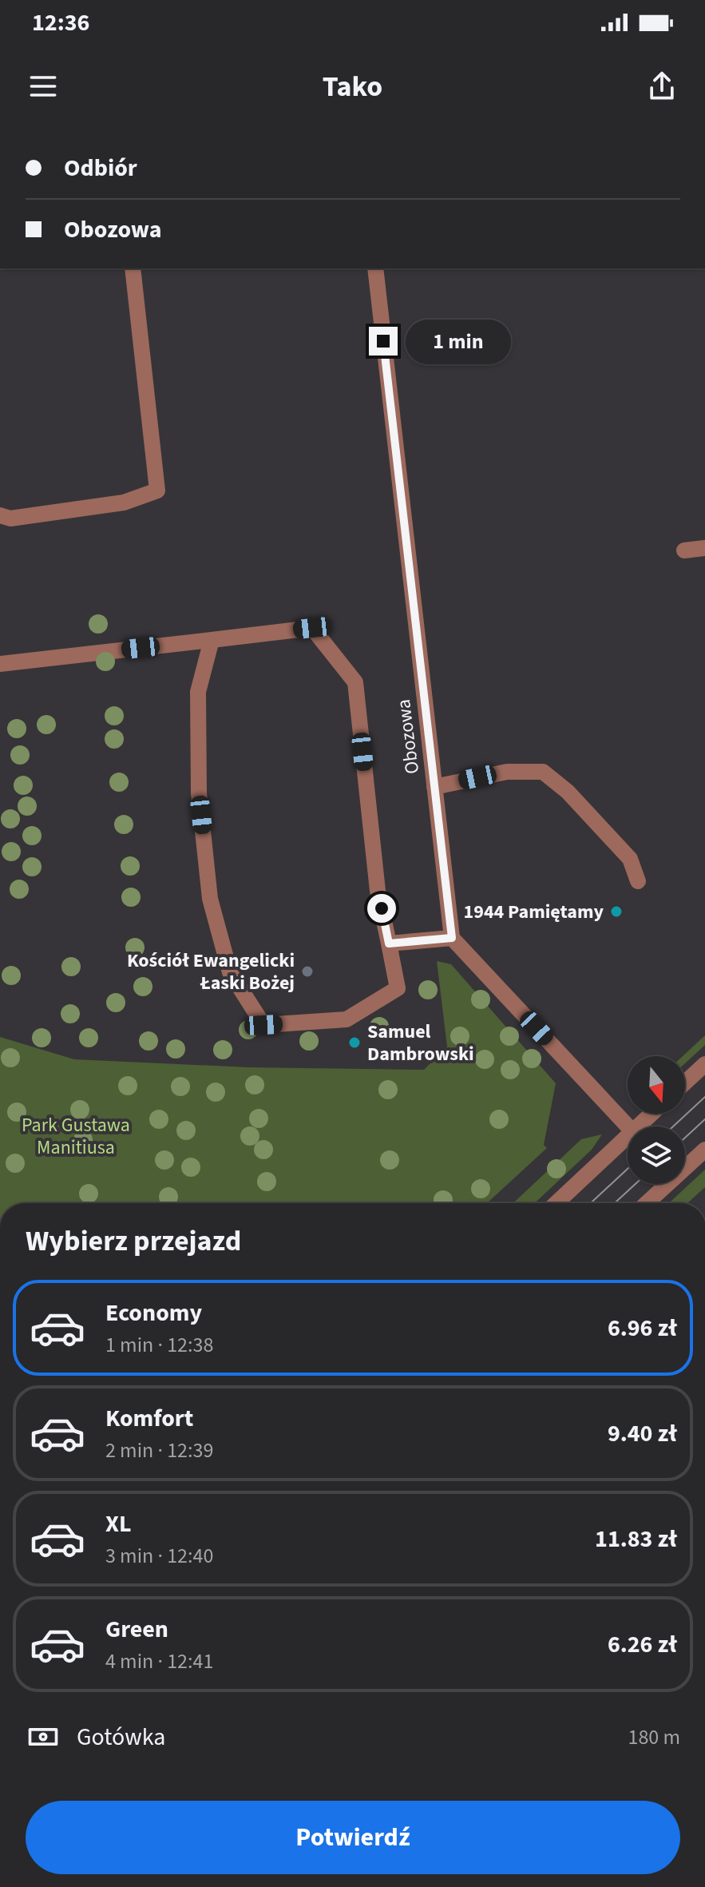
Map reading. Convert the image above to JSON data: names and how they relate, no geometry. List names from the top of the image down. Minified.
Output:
{"streets":{"street":["Obozowa"]},"parks":["Park Gustawa Manitiusa"],"places":["1944 Pamiętamy","Kościół Ewangelicki Łaski Bożej","Samuel Dambrowski"],"north":"bottom","page":{"status":"12:36","header":"Tako","banner":["Odbiór","Obozowa"],"bubble":"1 min","heading":"Wybierz przejazd","list":[{"name":"Economy","note":"1 min · 12:38","value":"6.96 zł"},{"name":"Komfort","note":"2 min · 12:39","value":"9.40 zł"},{"name":"XL","note":"3 min · 12:40","value":"11.83 zł"},{"name":"Green","note":"4 min · 12:41","value":"6.26 zł"}],"pay":["Gotówka","180 m"],"buttons":"Potwierdź"}}
